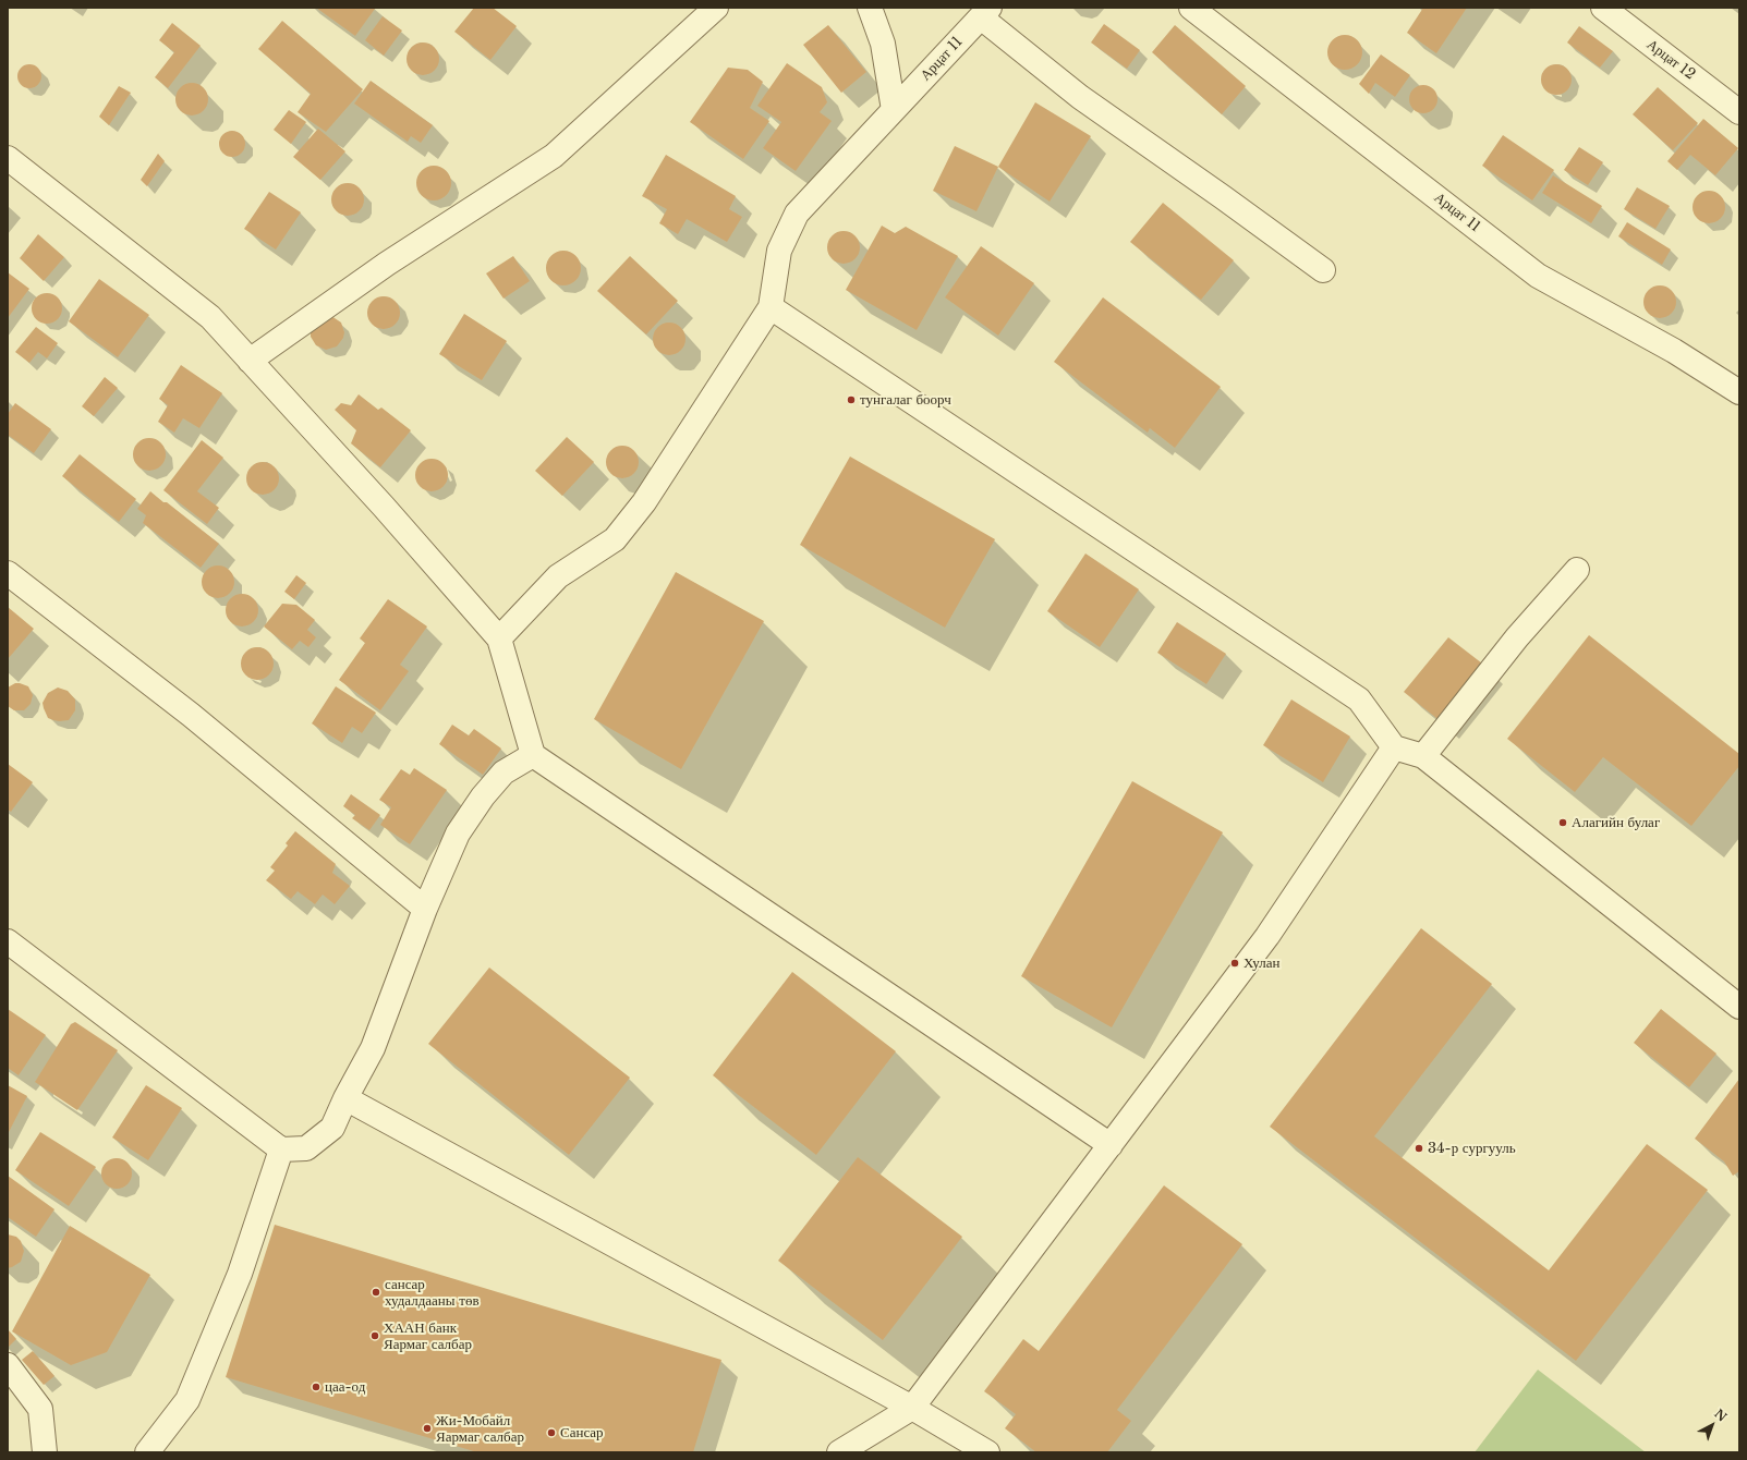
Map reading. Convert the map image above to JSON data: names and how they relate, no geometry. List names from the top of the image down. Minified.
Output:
{"streets":{"street":["Арцат 11","Арцат 12"]},"places":["тунгалаг боорч","Алагийн булаг","Хулан","34-р сургууль","сансар худалдааны төв","ХААН банк Яармаг салбар","цаа-од","Жи-Мобайл Яармаг салбар","Сансар"],"north":"top right"}
